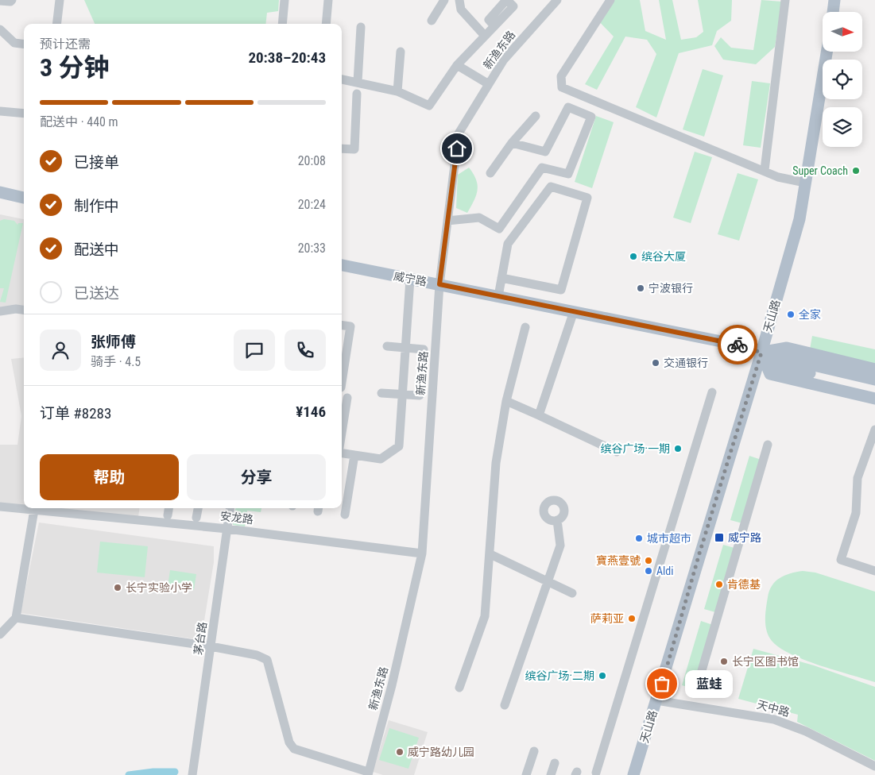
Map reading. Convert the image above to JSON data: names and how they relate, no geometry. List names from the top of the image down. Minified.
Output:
{"streets":{"main road":["威宁路","天山路"],"street":["新渔东路","安龙路","茅台路","天中路"]},"crossings":[["新渔东路","威宁路"],["新渔东路","安龙路"],["威宁路","天山路"],["天山路","天中路"],["安龙路","茅台路"]],"places":{"other":["Super Coach","缤谷大厦","宁波银行","全家","交通银行","缤谷广场·一期","城市超市","寶燕壹號","Aldi","肯德基","长宁实验小学","萨莉亚","长宁区图书馆","缤谷广场·二期","蓝蛙","威宁路幼儿园"],"transit":["威宁路"]},"north":"right","page":{"heading":["3 分钟","预计还需","20:38–20:43"],"panel":["张师傅","骑手 · 4.5","订单 #8283","¥146"],"bar":"配送中 · 440 m","list":[["已接单","20:08"],["制作中","20:24"],["配送中","20:33"],"已送达"],"buttons":["帮助","分享"],"bubble":"蓝蛙"}}
